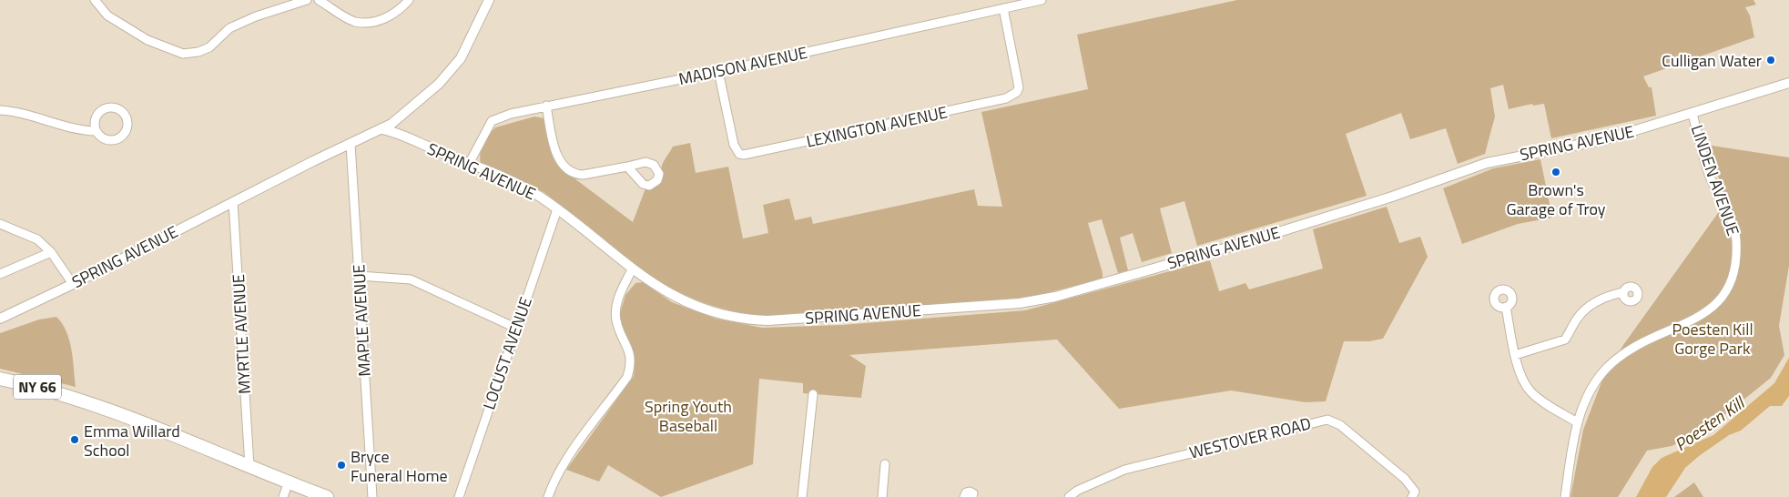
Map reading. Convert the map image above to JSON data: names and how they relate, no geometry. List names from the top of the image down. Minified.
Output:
{"streets":{"main road":["NY 66"],"street":["MADISON AVENUE","LEXINGTON AVENUE","SPRING AVENUE","LINDEN AVENUE","MAPLE AVENUE","MYRTLE AVENUE","LOCUST AVENUE","WESTOVER ROAD"]},"crossings":[["MADISON AVENUE","LEXINGTON AVENUE"],["MADISON AVENUE","SPRING AVENUE"],["SPRING AVENUE","LINDEN AVENUE"],["SPRING AVENUE","MAPLE AVENUE"],["SPRING AVENUE","MYRTLE AVENUE"],["SPRING AVENUE","LOCUST AVENUE"],["MYRTLE AVENUE","NY 66"]],"water":["Poesten Kill"],"parks":["Poesten Kill Gorge Park","Spring Youth Baseball"],"places":["Culligan Water","Brown's Garage of Troy","Emma Willard School","Bryce Funeral Home"]}
